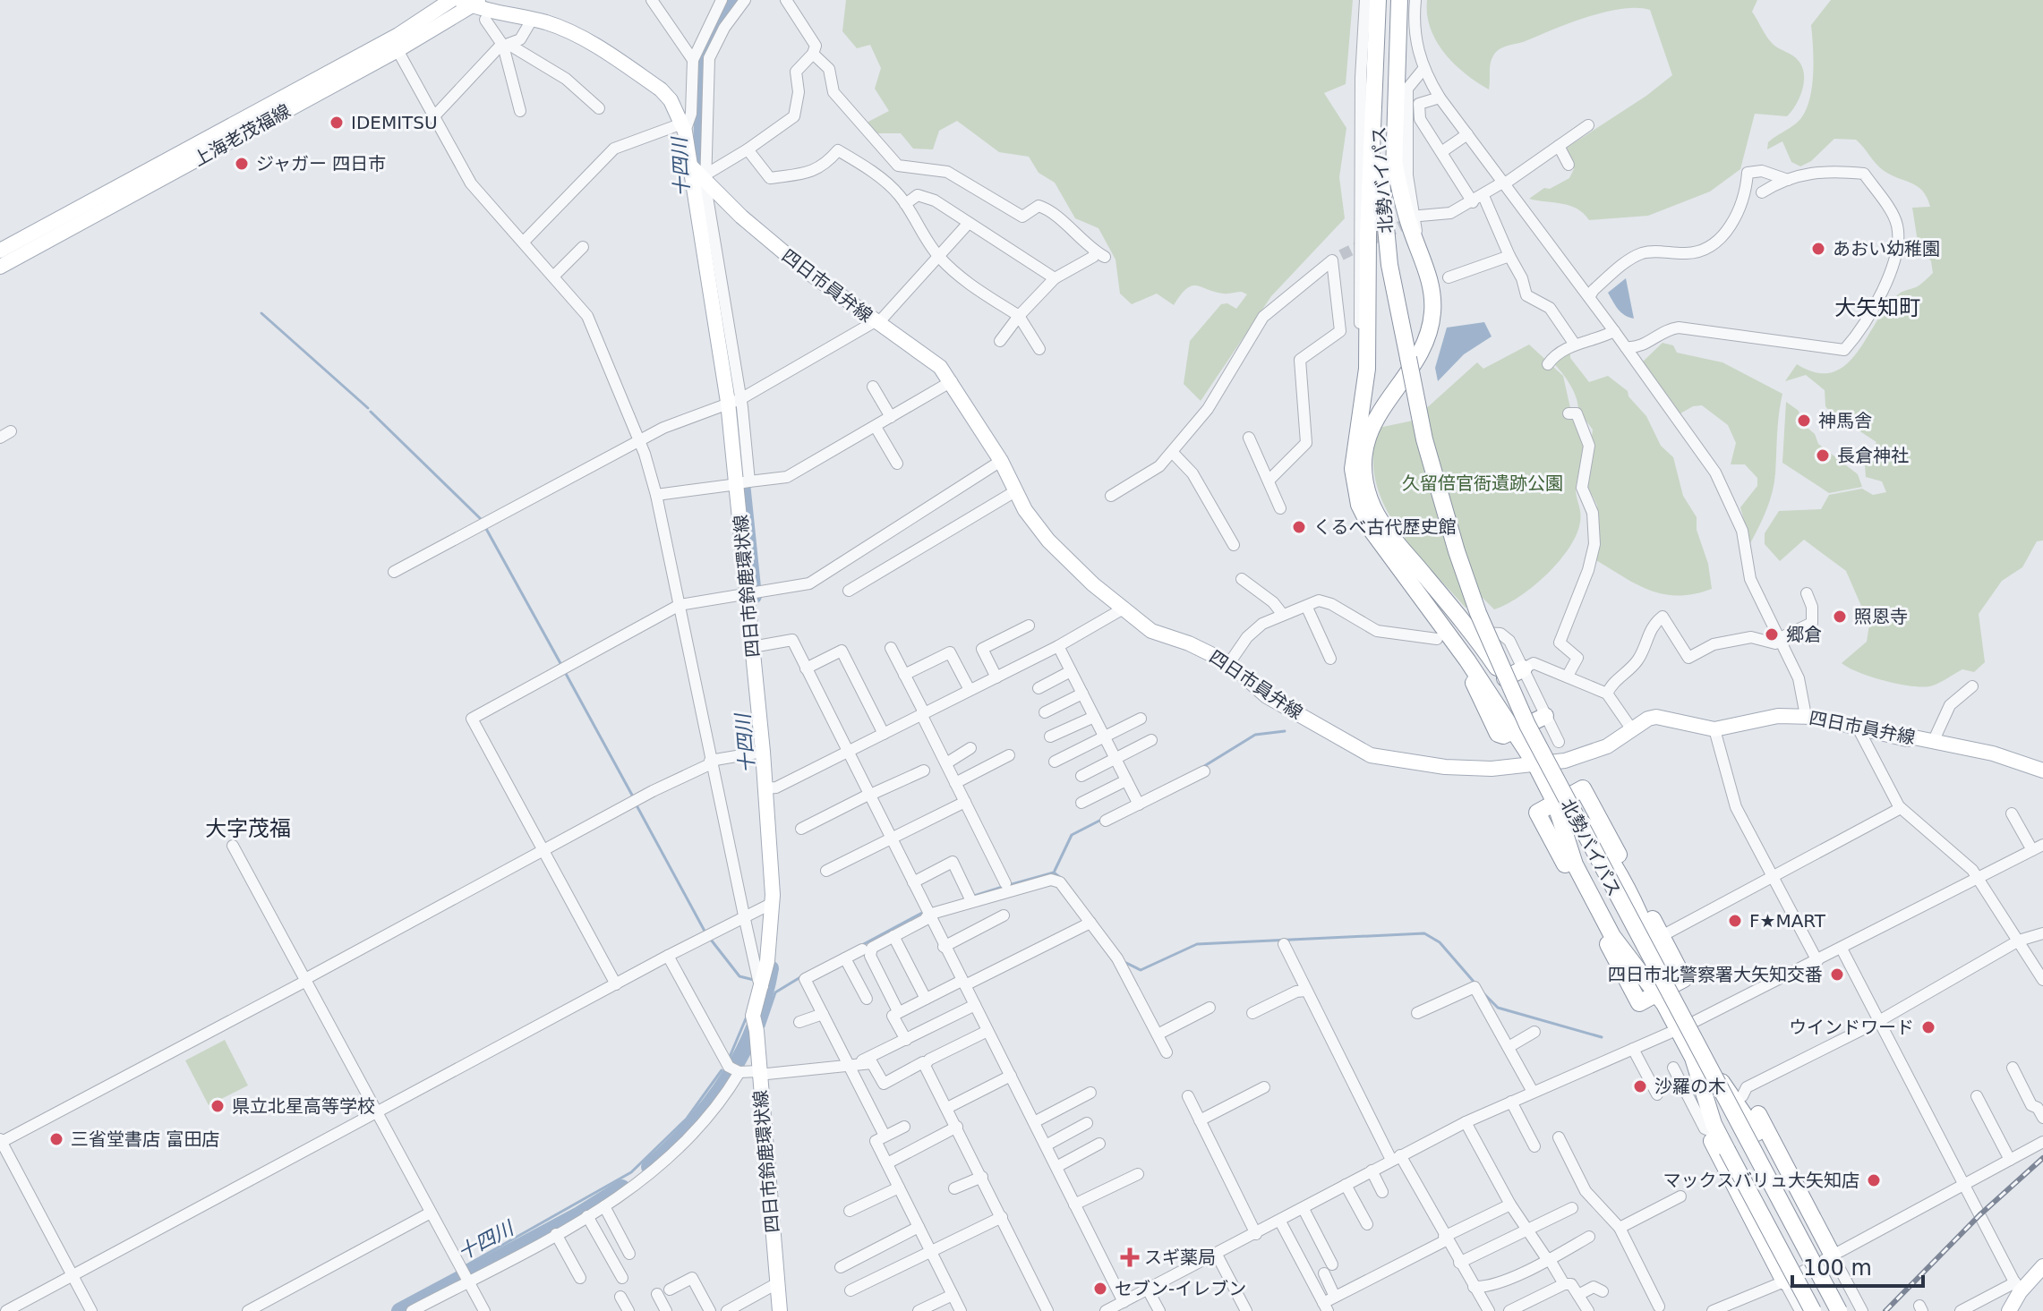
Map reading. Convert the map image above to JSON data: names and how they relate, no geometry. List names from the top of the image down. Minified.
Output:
{"streets":{"highway":["北勢バイパス"],"main road":["上海老茂福線","四日市員弁線","四日市鈴鹿環状線"]},"crossings":[["上海老茂福線","四日市鈴鹿環状線"],["四日市員弁線","四日市鈴鹿環状線"]],"districts":["大矢知町","大字茂福"],"water":["十四川"],"parks":["久留倍官衙遺跡公園"],"places":{"other":["IDEMITSU","ジャガー 四日市","あおい幼稚園","神馬舎","長倉神社","くるべ古代歴史館","照恩寺","郷倉","F★MART","四日市北警察署大矢知交番","ウインドワード","沙羅の木","県立北星高等学校","三省堂書店 富田店","マックスバリュ大矢知店","セブン-イレブン"],"health":["スギ薬局"]},"scale_bar":"100 m"}
